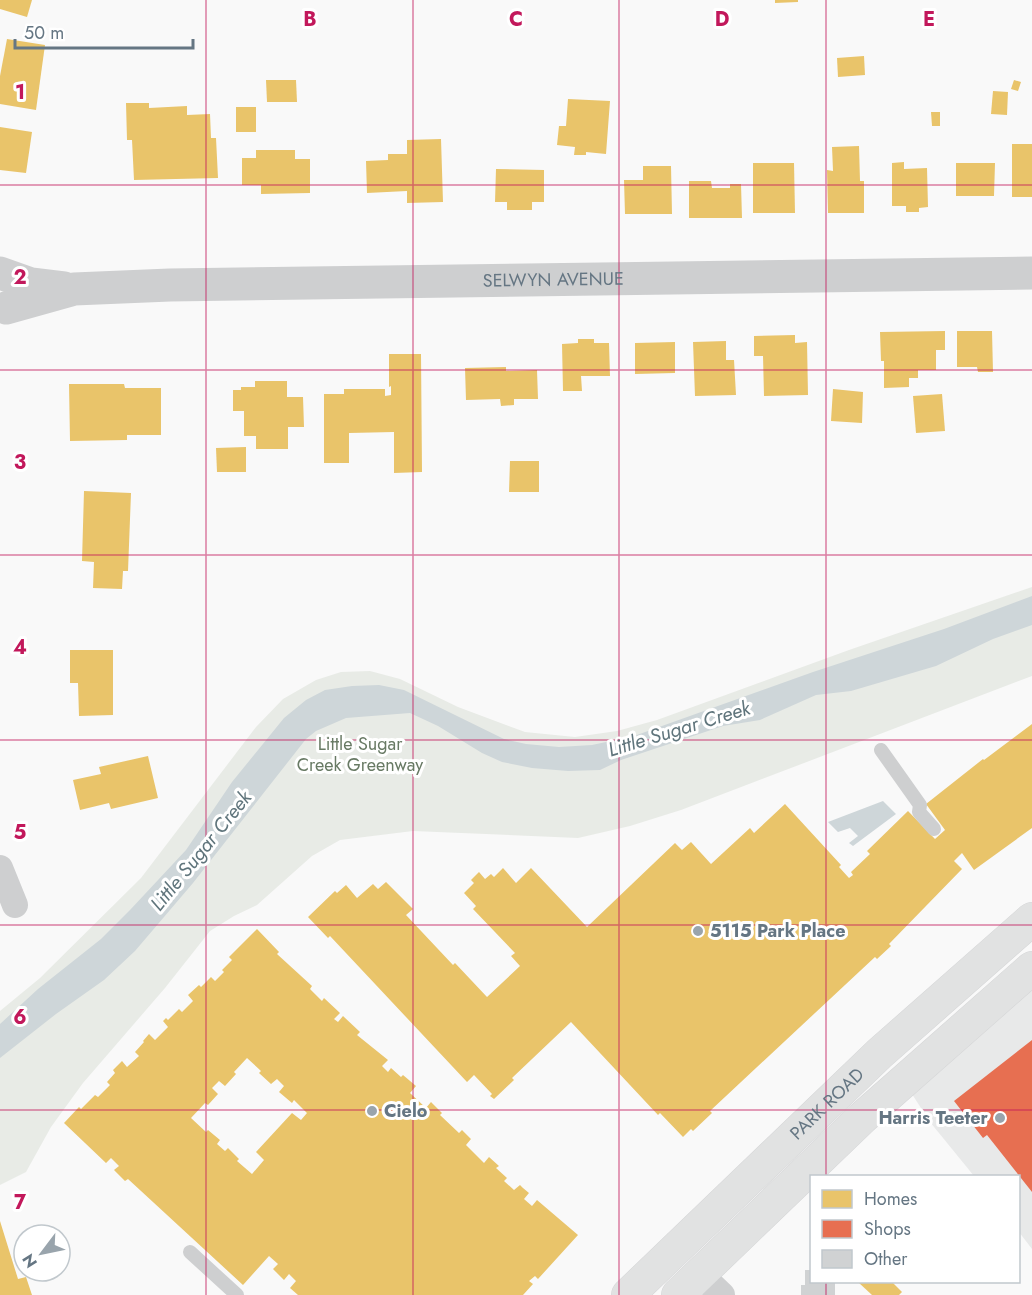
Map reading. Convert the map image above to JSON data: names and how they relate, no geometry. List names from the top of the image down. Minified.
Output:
{"streets":{"main road":["PARK ROAD"],"street":["SELWYN AVENUE"]},"water":["Little Sugar Creek"],"parks":["Little Sugar Creek Greenway"],"places":["5115 Park Place","Cielo","Harris Teeter"],"legend":["Homes","Shops","Other"],"scale_bar":"50 m","north":"bottom left","grid":{"columns":["B","C","D","E"],"rows":["1","2","3","4","5","6","7"]}}
